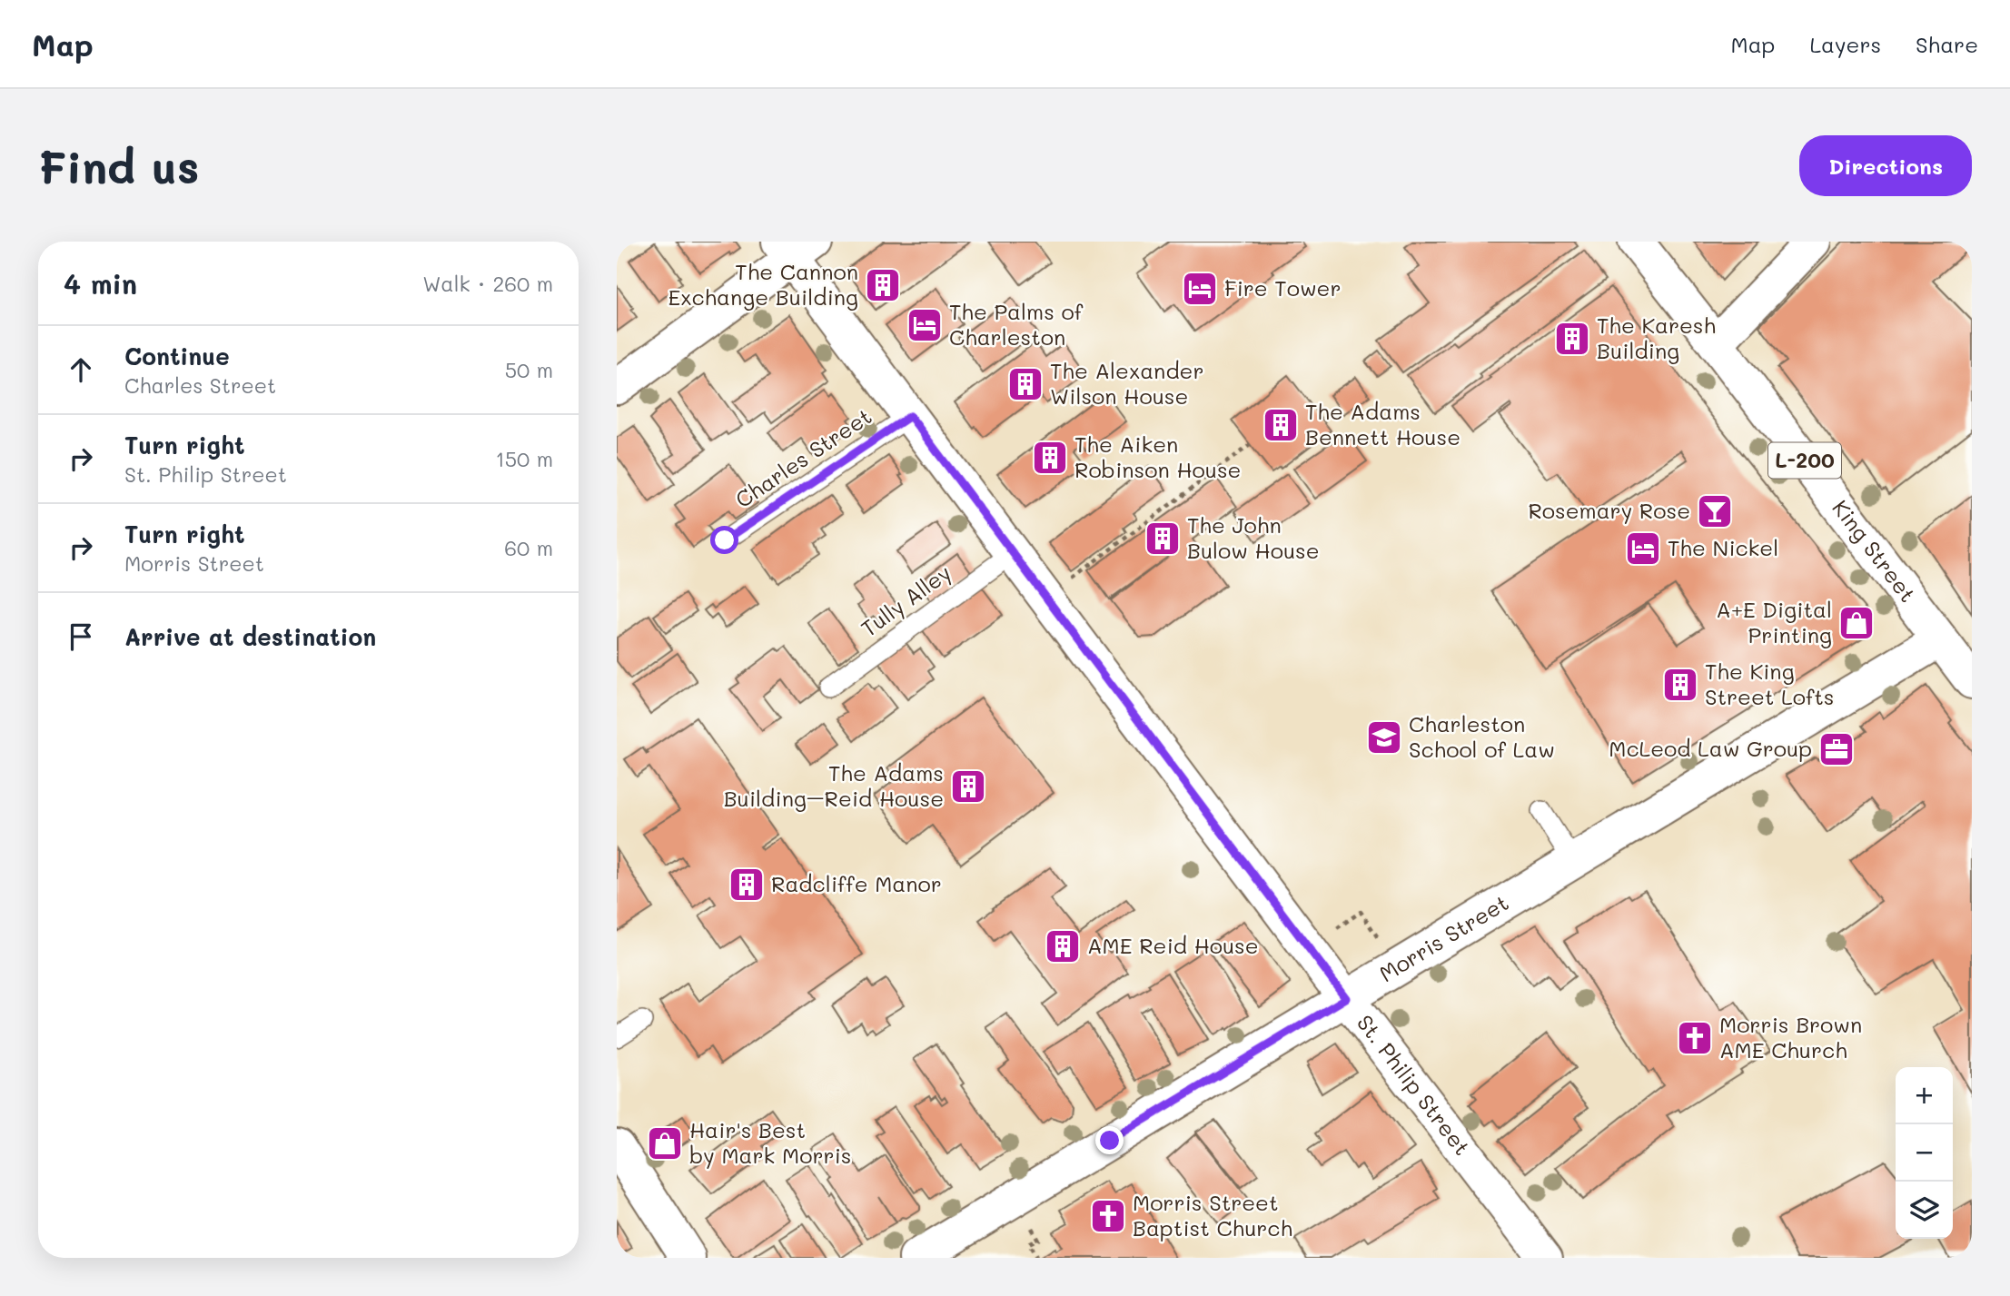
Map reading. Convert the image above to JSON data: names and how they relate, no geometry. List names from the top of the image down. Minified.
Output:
{"streets":{"street":["L-200","King Street","Morris Street","St. Philip Street"],"lane":["Charles Street","Tully Alley"]},"crossings":[["Charles Street","St. Philip Street"],["King Street","Morris Street"],["Tully Alley","St. Philip Street"],["Morris Street","St. Philip Street"]],"places":{"building":["The Cannon Exchange Building","The Karesh Building","The Alexander Wilson House","The Adams Bennett House","The Aiken Robinson House","The John Bulow House","The King Street Lofts","The Adams Building–Reid House","Radcliffe Manor","AME Reid House"],"hotel":["Fire Tower","The Palms of Charleston","The Nickel"],"bar":["Rosemary Rose"],"shop":["A+E Digital Printing","Hair's Best by Mark Morris"],"school or university":["Charleston School of Law"],"office":["McLeod Law Group"],"church":["Morris Brown AME Church","Morris Street Baptist Church"]},"page":{"header":"Map","nav":["Map","Layers","Share"],"buttons":"Directions","title":"Find us","heading":["4 min","Walk · 260 m"],"list":[["Continue","Charles Street","50 m"],["Turn right","St. Philip Street","150 m"],["Turn right","Morris Street","60 m"],"Arrive at destination"],"map_buttons":["+","−"]}}
